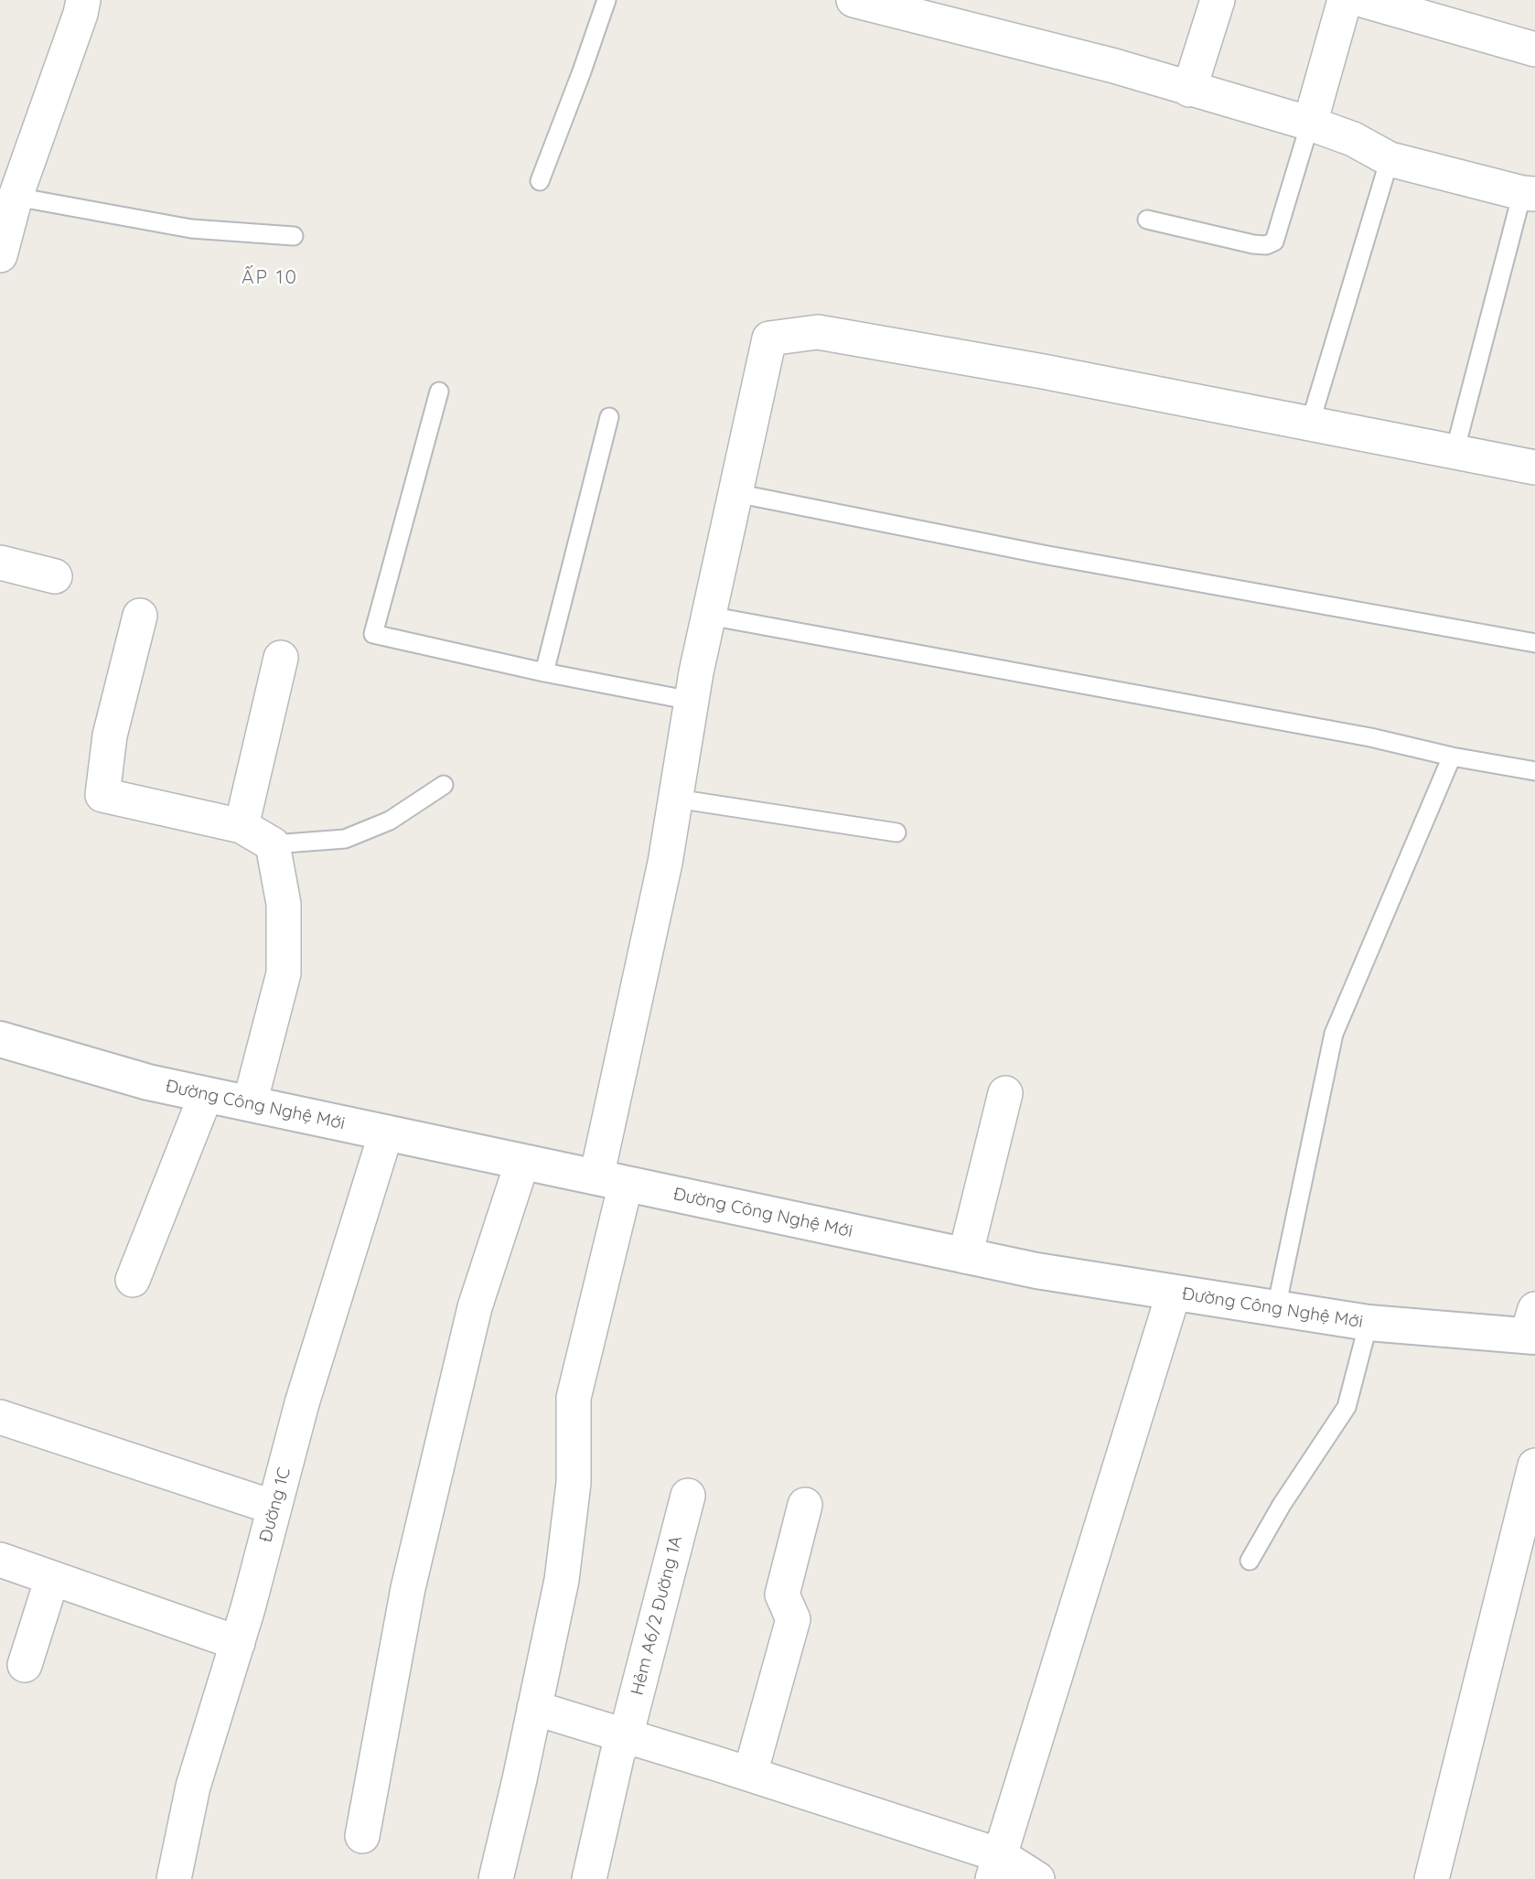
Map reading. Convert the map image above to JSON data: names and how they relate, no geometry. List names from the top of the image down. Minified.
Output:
{"streets":{"street":["Đường Công Nghệ Mới","Đường 1C","Hẻm A6/2 Đường 1A"]},"crossings":[["Đường Công Nghệ Mới","Đường 1C"]],"districts":["ẤP 10"]}
